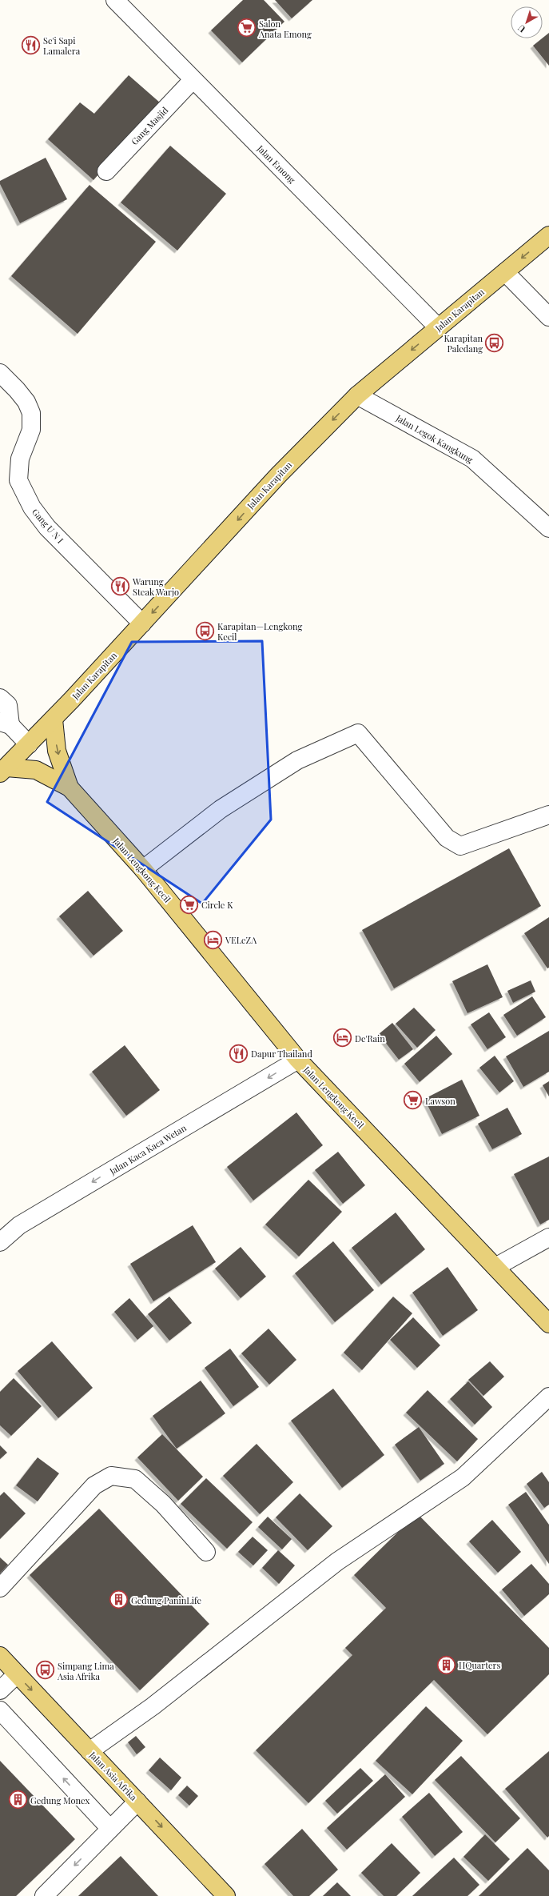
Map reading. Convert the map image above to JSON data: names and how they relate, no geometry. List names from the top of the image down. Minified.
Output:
{"streets":{"main road":["Jalan Karapitan","Jalan Lengkong Kecil","Jalan Asia Afrika"],"street":["Gang Masjid","Jalan Emong","Jalan Legok Kangkung","Gang U N I","Jalan Kaca Kaca Wetan"]},"crossings":[["Gang Masjid","Jalan Emong"],["Jalan Emong","Jalan Karapitan"],["Jalan Karapitan","Jalan Legok Kangkung"],["Jalan Karapitan","Gang U N I"],["Jalan Karapitan","Jalan Lengkong Kecil"],["Jalan Lengkong Kecil","Jalan Kaca Kaca Wetan"]],"one_way":["Jalan Karapitan","Jalan Kaca Kaca Wetan","Jalan Asia Afrika"],"places":{"supermarket":["Salon Anata Emong","Circle K","Lawson"],"restaurant":["Se'i Sapi Lamalera","Warung Steak Warjo","Dapur Thailand"],"bus stop":["Karapitan Paledang","Karapitan—Lengkong Kecil","Simpang Lima Asia Afrika"],"hotel":["VELeZA","De'Rain"],"building":["Gedung PaninLife","HQuarters","Gedung Monex"]},"north":"bottom left"}
